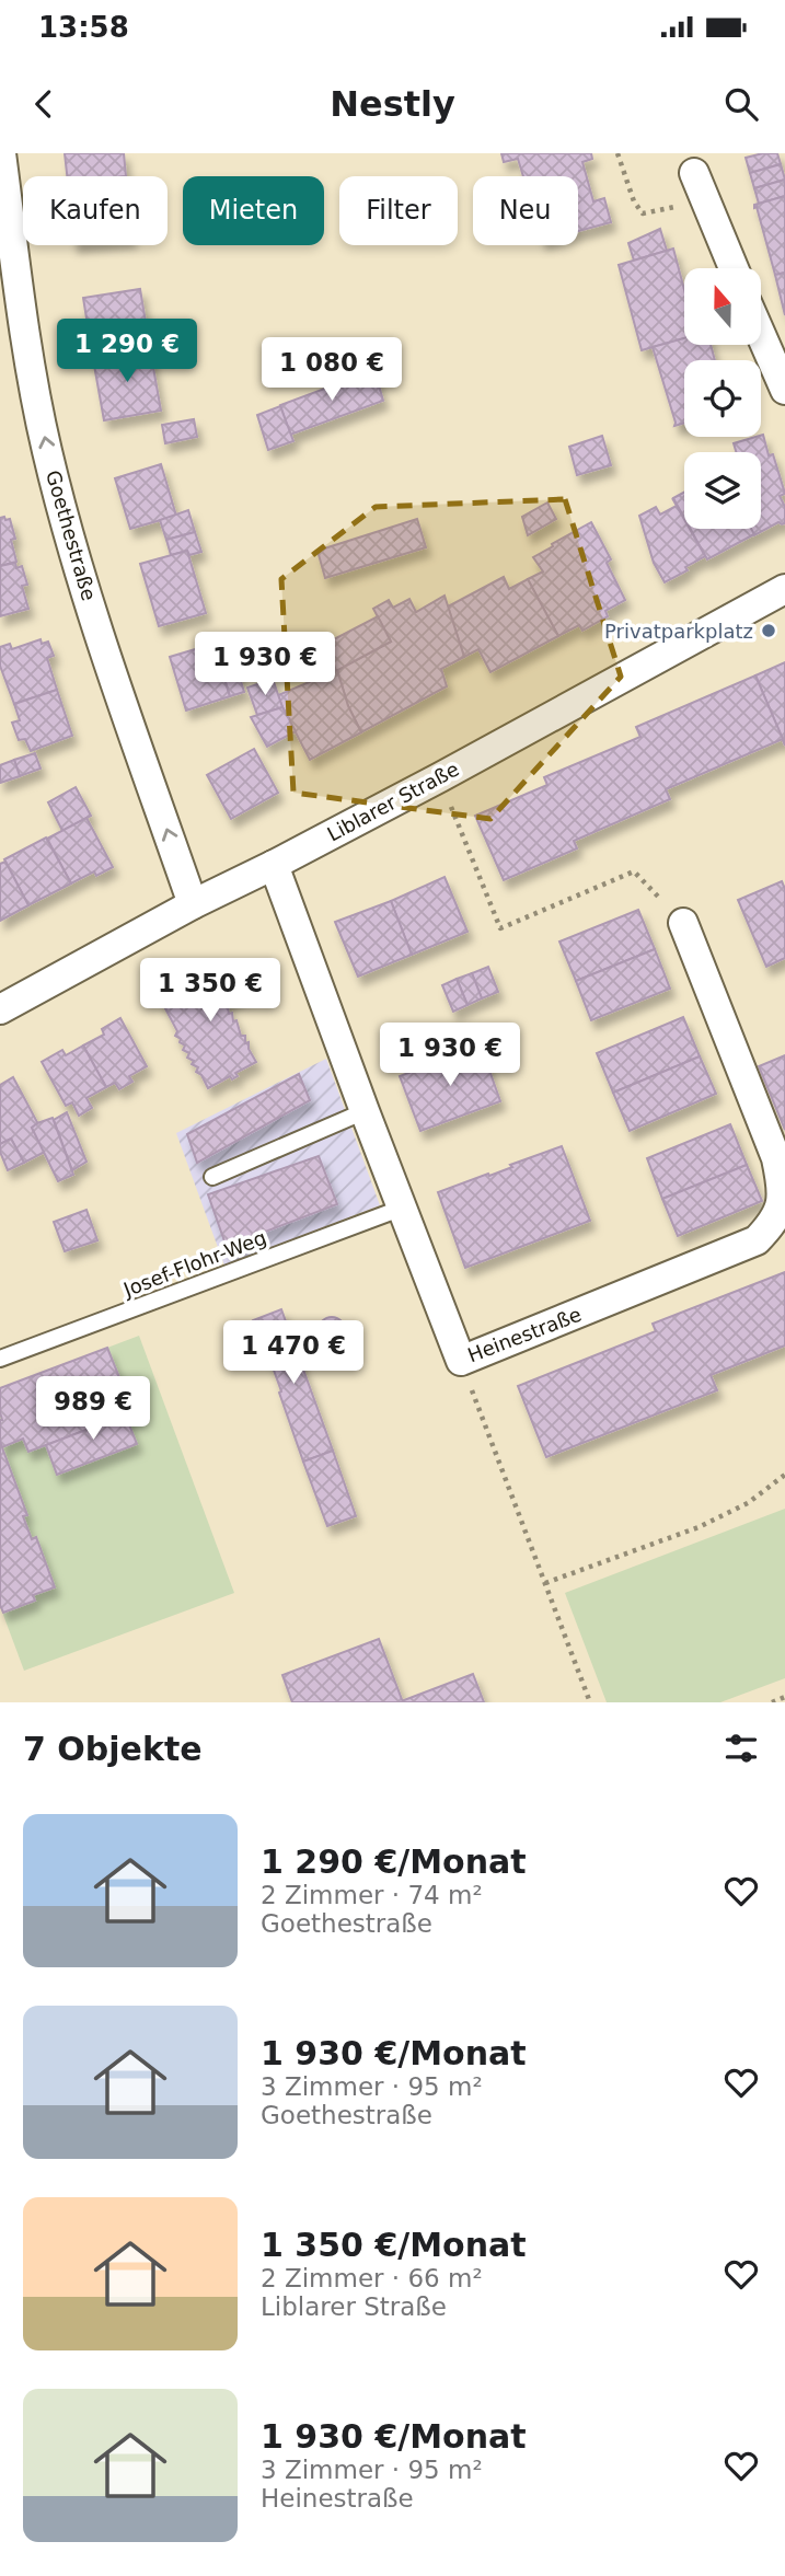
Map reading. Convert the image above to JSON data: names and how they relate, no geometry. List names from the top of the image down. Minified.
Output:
{"streets":{"street":["Goethestraße","Liblarer Straße","Heinestraße"],"lane":["Josef-Flohr-Weg"]},"crossings":[["Goethestraße","Liblarer Straße"],["Liblarer Straße","Heinestraße"],["Josef-Flohr-Weg","Heinestraße"]],"one_way":["Goethestraße"],"places":["Privatparkplatz"],"north":"top","page":{"status":"13:58","header":"Nestly","chip":["Kaufen","Mieten","Filter","Neu"],"price":["1 290 €","1 080 €","1 930 €","1 350 €","1 930 €","1 470 €","989 €"],"heading":"7 Objekte","list":[{"name":"1 290 €/Monat","note":"2 Zimmer · 74 m² · Goethestraße"},{"name":"1 930 €/Monat","note":"3 Zimmer · 95 m² · Goethestraße"},{"name":"1 350 €/Monat","note":"2 Zimmer · 66 m² · Liblarer Straße"},{"name":"1 930 €/Monat","note":"3 Zimmer · 95 m² · Heinestraße"}]}}
